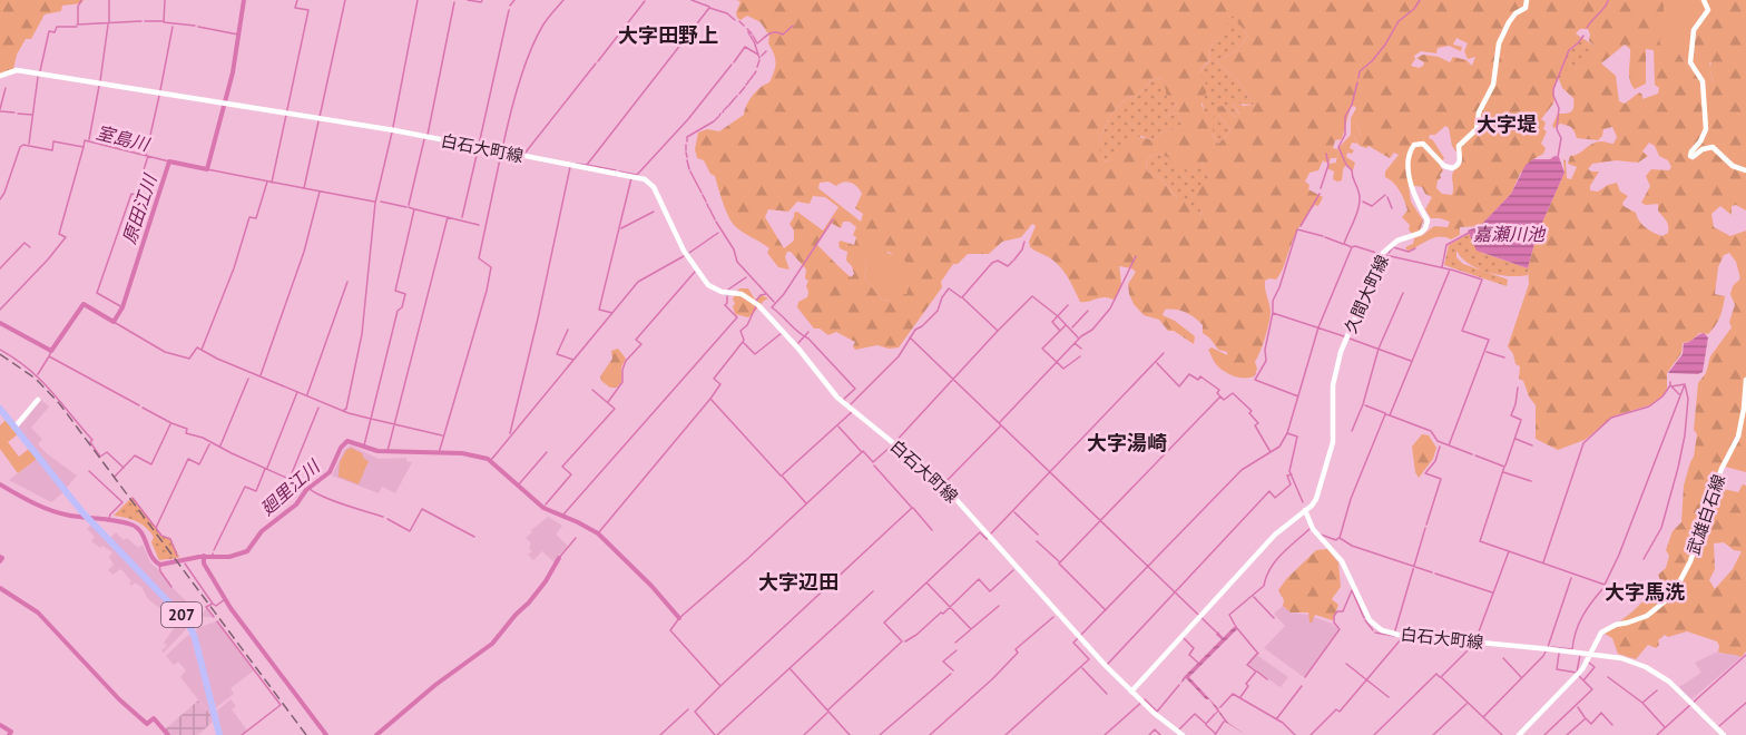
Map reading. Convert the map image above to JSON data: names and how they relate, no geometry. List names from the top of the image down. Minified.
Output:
{"streets":{"highway":["207"],"main road":["白石大町線","久間大町線","武雄白石線"]},"crossings":[["白石大町線","久間大町線"],["白石大町線","武雄白石線"]],"districts":["大字田野上","大字堤","大字湯崎","大字辺田","大字馬洗"],"water":["室島川","原田江川","嘉瀬川池","廻里江川"]}
